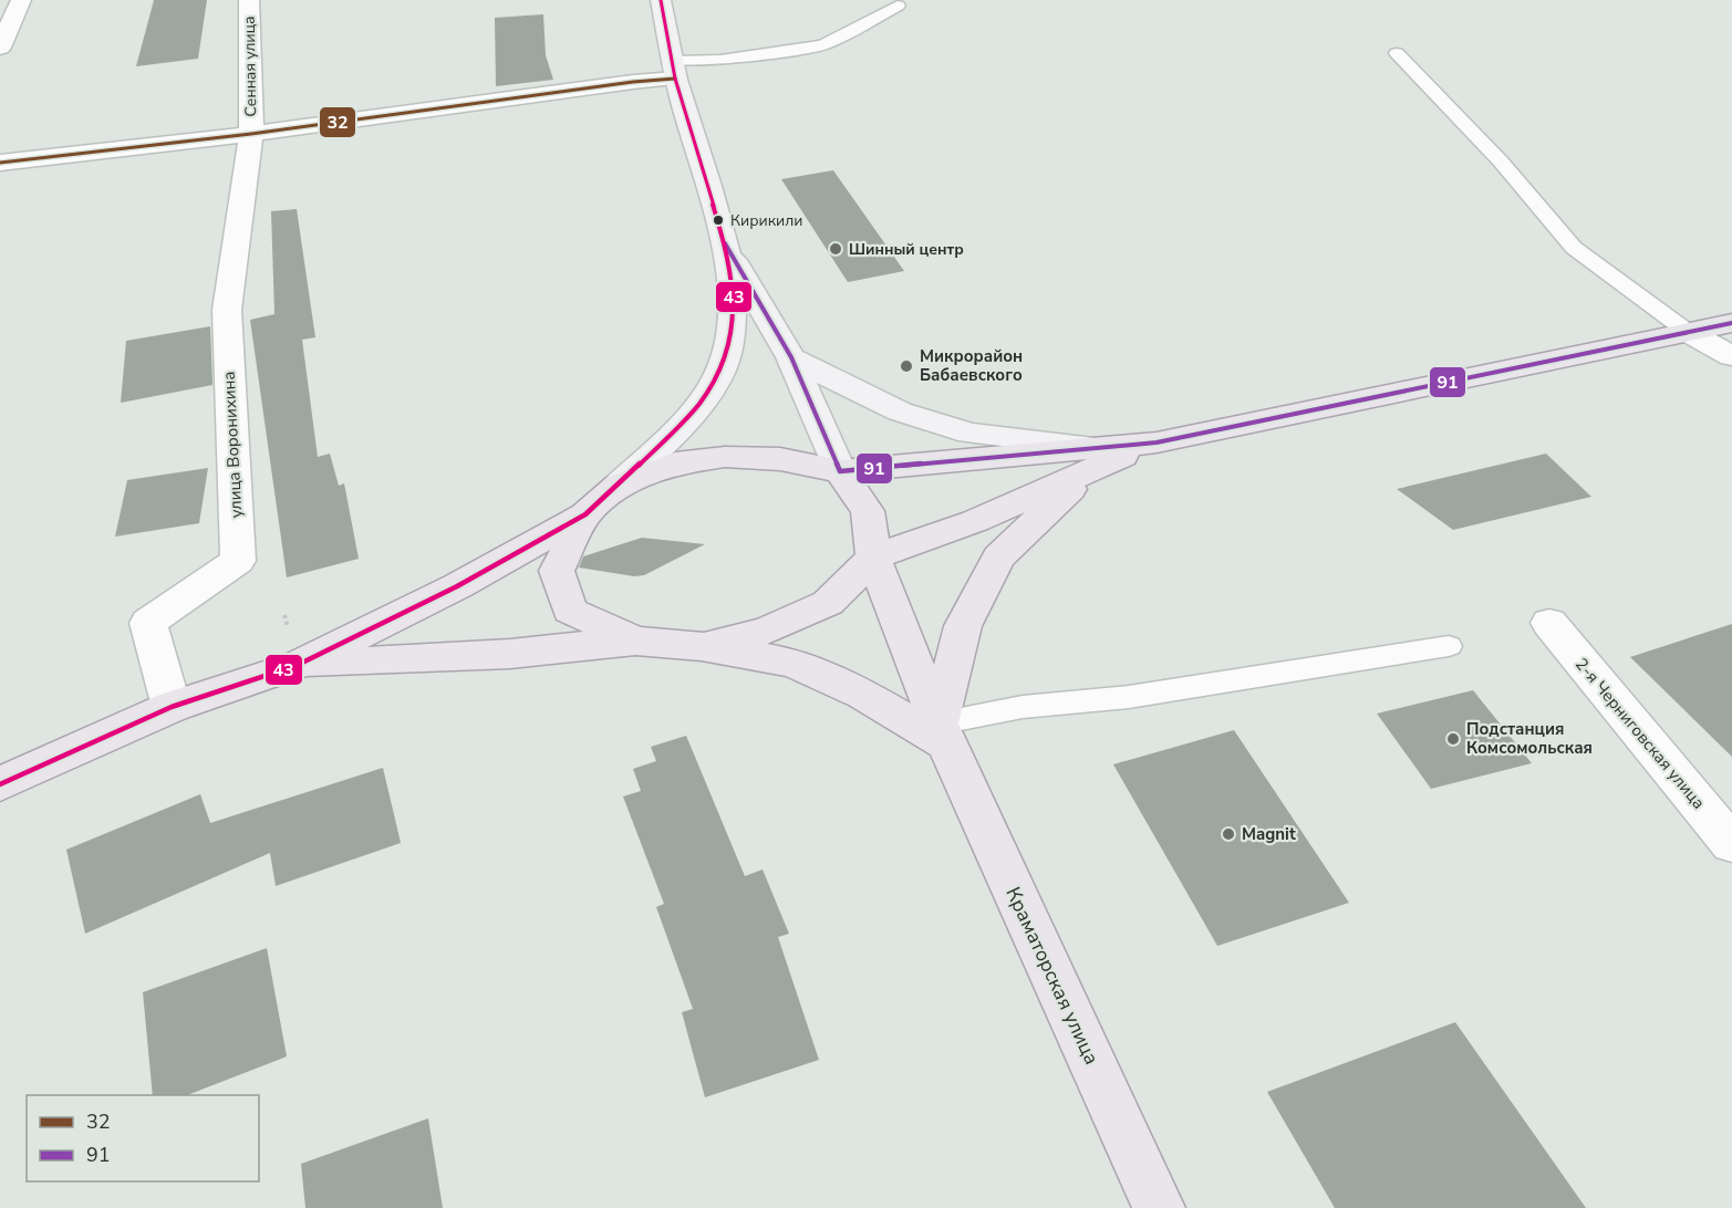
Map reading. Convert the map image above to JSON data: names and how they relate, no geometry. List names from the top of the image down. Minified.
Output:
{"streets":{"main road":["Краматорская улица"],"street":["Сенная улица","улица Воронихина","2-я Черниговская улица"]},"crossings":[["Сенная улица","улица Воронихина"]],"places":["Кирикили","Шинный центр","Микрорайон Бабаевского","Подстанция Комсомольская","Magnit"],"lines":["transit line 43","transit line 32","transit line 91"],"legend":["32","91"]}
